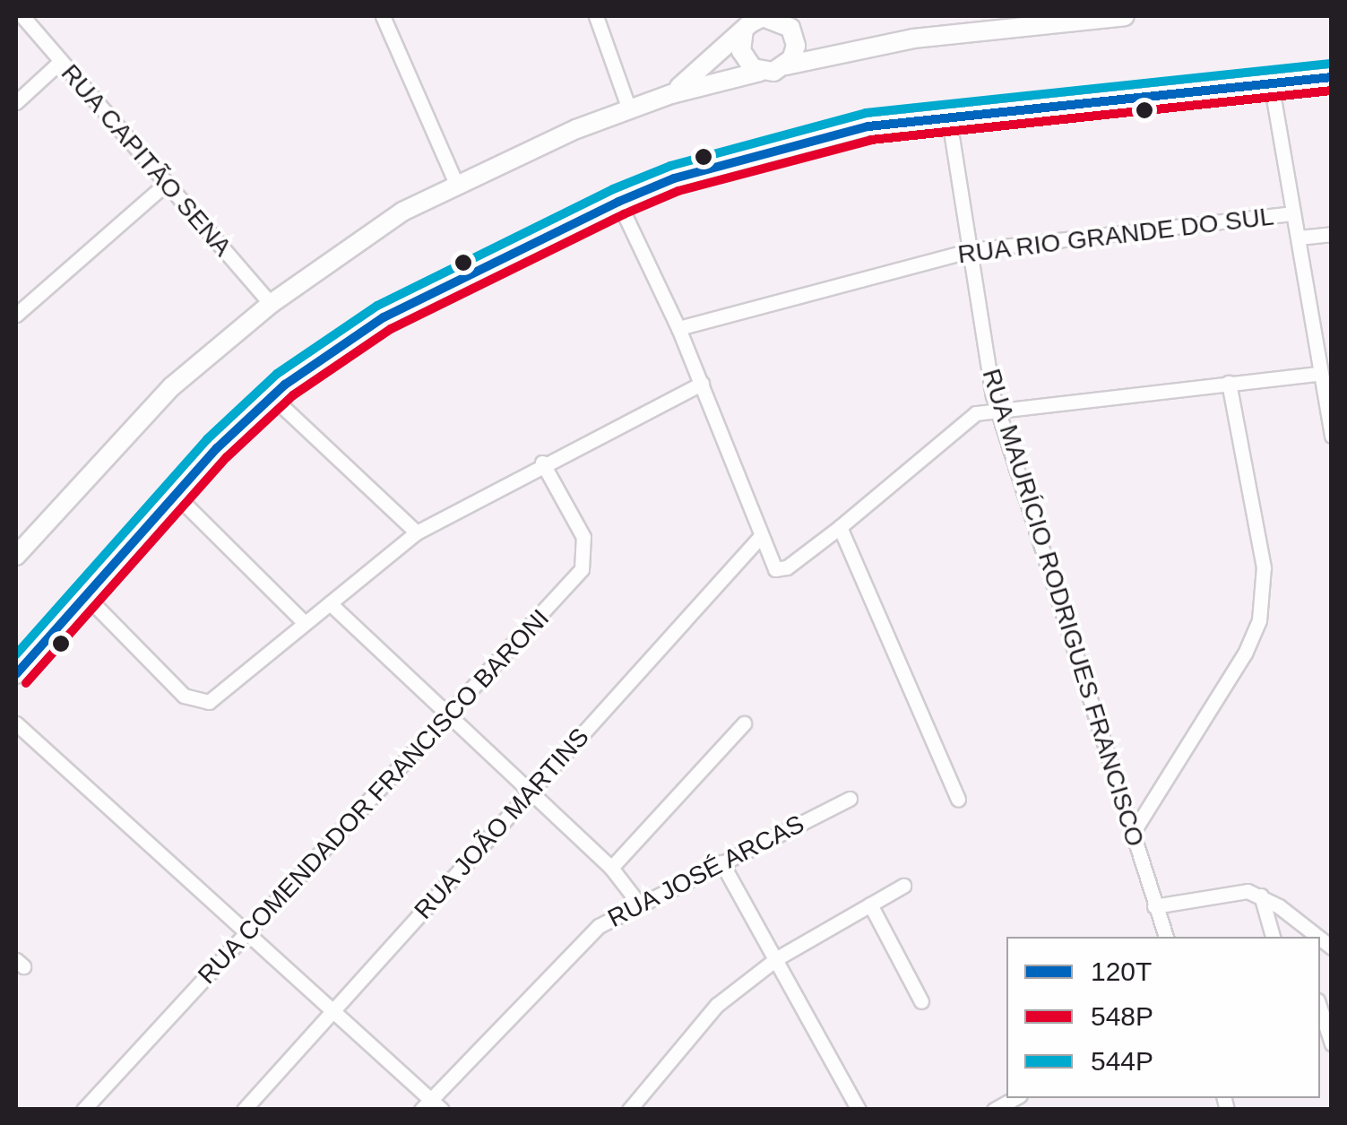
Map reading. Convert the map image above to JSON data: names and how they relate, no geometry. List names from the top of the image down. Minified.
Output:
{"streets":{"street":["RUA CAPITÃO SENA","RUA RIO GRANDE DO SUL","RUA MAURÍCIO RODRIGUES FRANCISCO","RUA COMENDADOR FRANCISCO BARONI","RUA JOÃO MARTINS","RUA JOSÉ ARCAS"]},"crossings":[["RUA RIO GRANDE DO SUL","RUA MAURÍCIO RODRIGUES FRANCISCO"]],"lines":["transit line 544P","transit line 120T","transit line 548P"],"legend":["120T","548P","544P"]}
